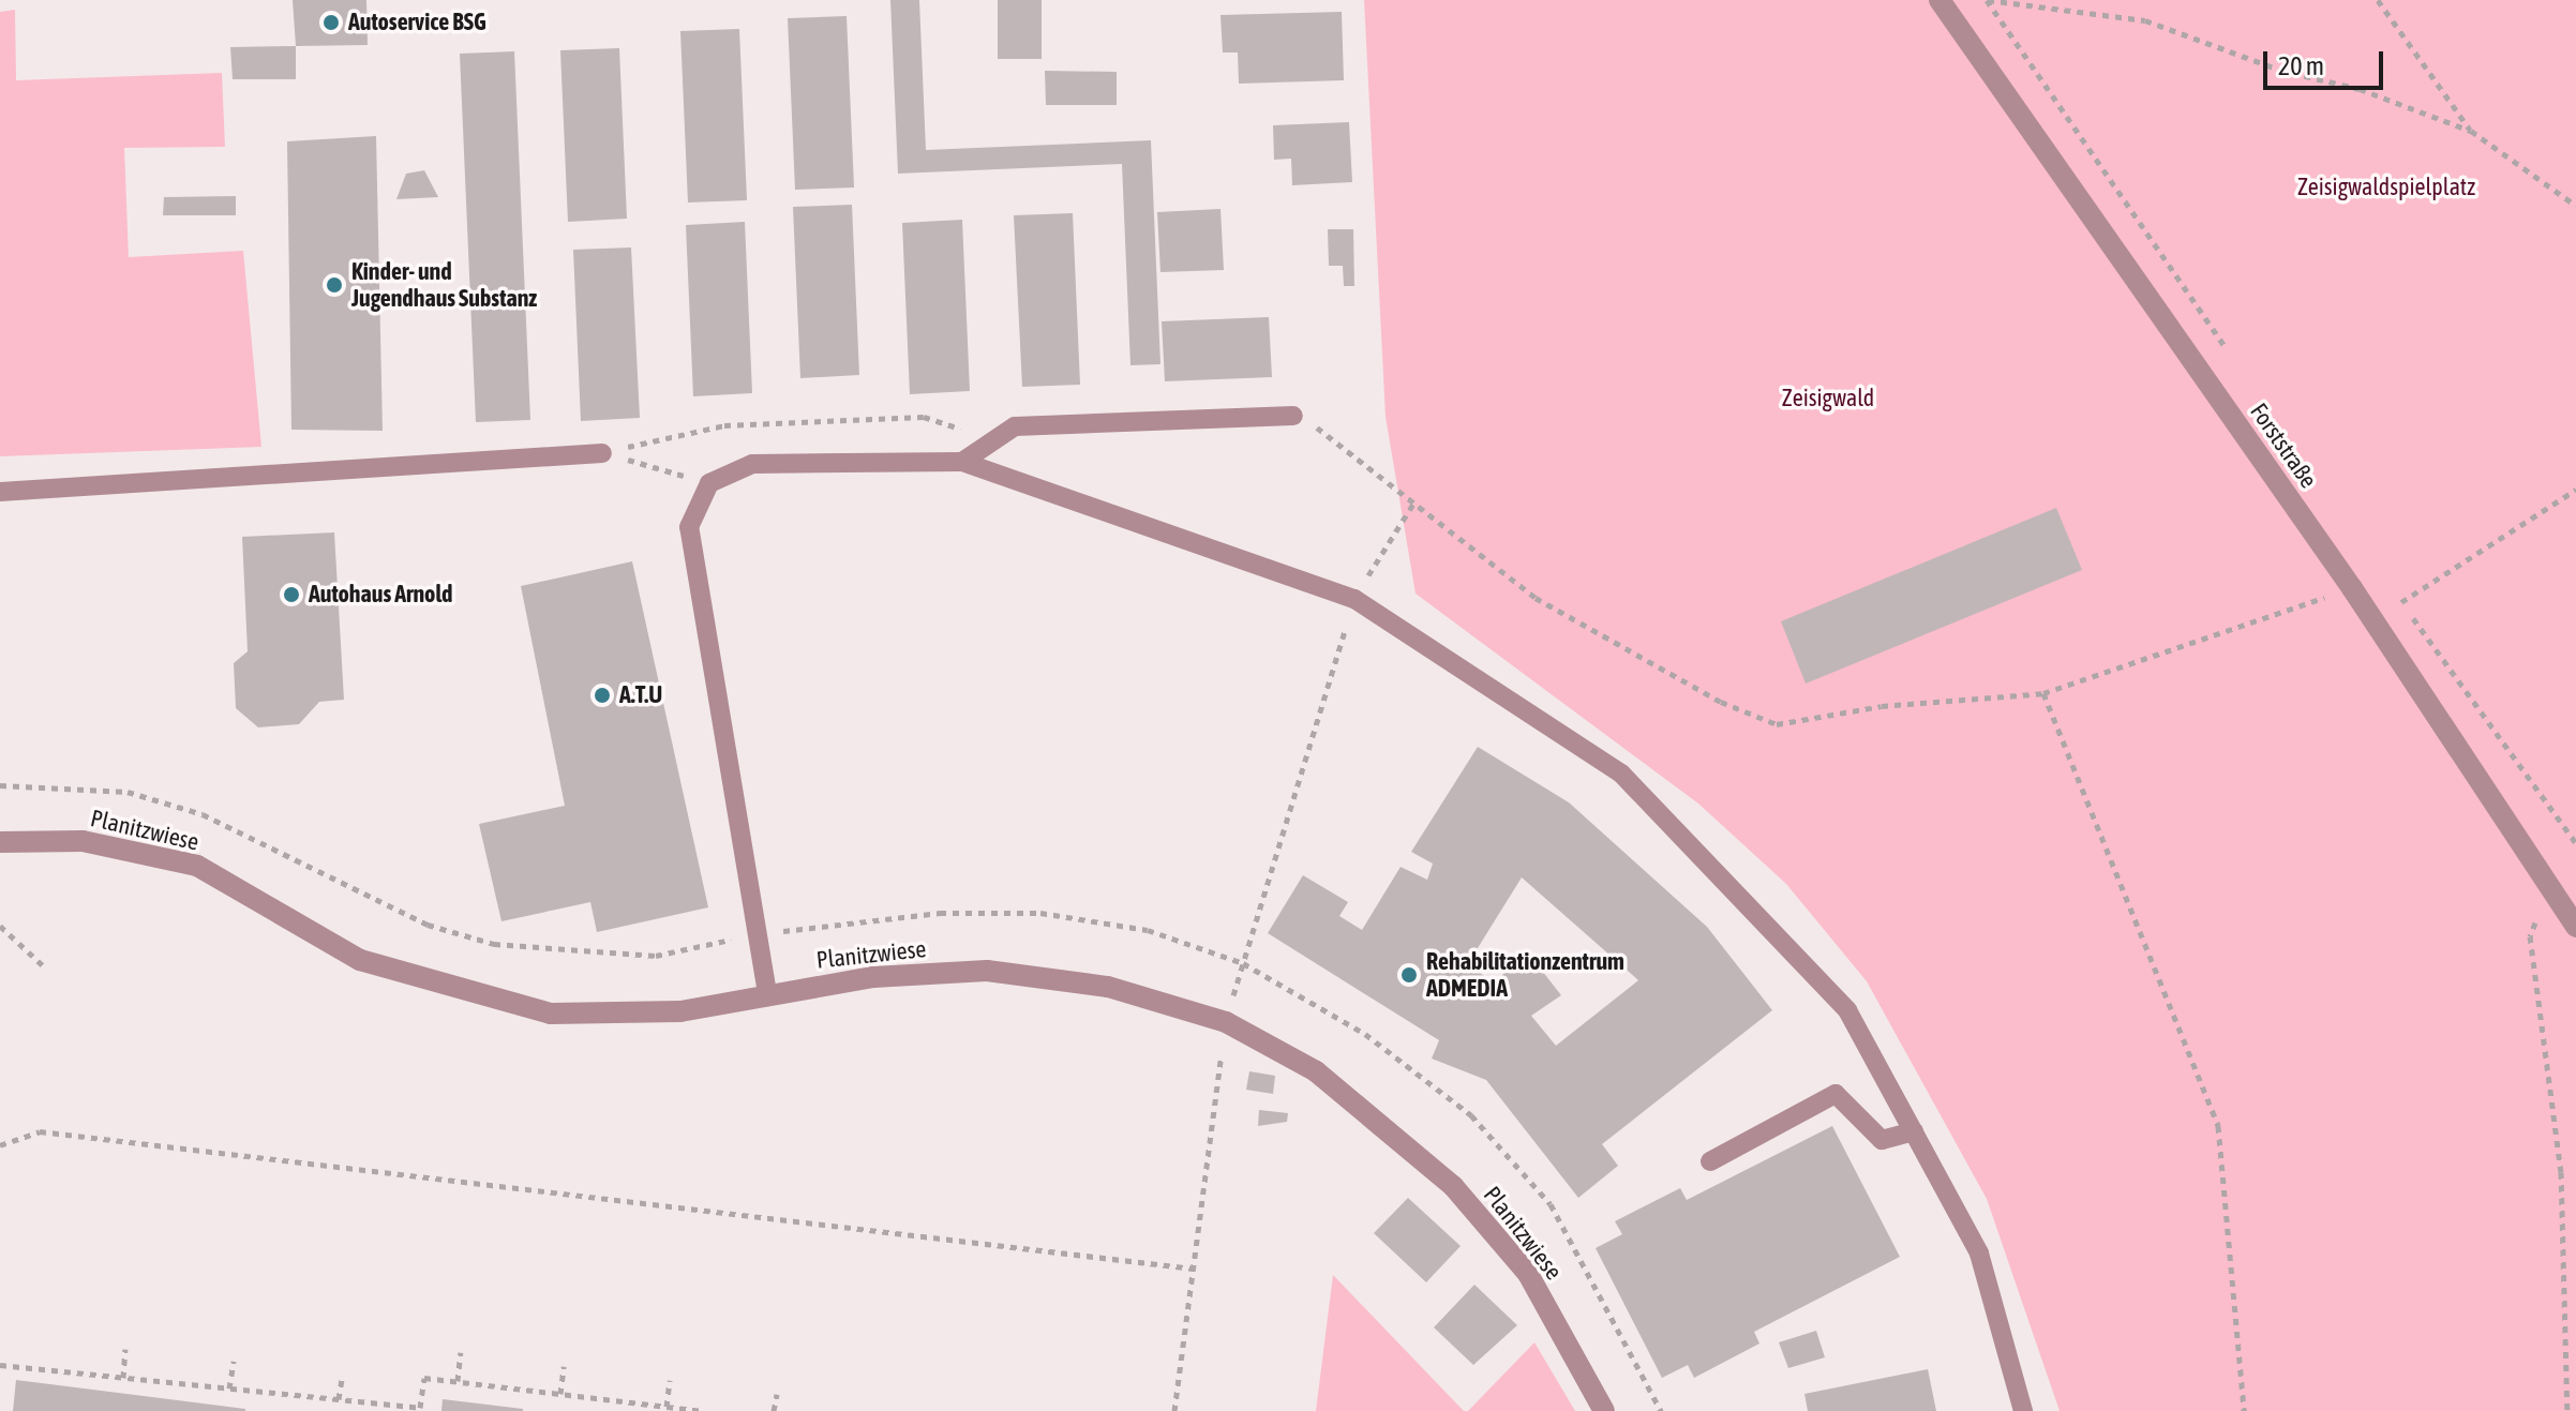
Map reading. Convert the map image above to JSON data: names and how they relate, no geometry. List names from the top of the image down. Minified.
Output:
{"streets":{"street":["Forststraße","Planitzwiese"]},"parks":["Zeisigwaldspielplatz","Zeisigwald"],"places":["Autoservice BSG","Kinder- und Jugendhaus Substanz","Autohaus Arnold","A.T.U","Rehabilitationzentrum ADMEDIA"],"scale_bar":"20 m"}
